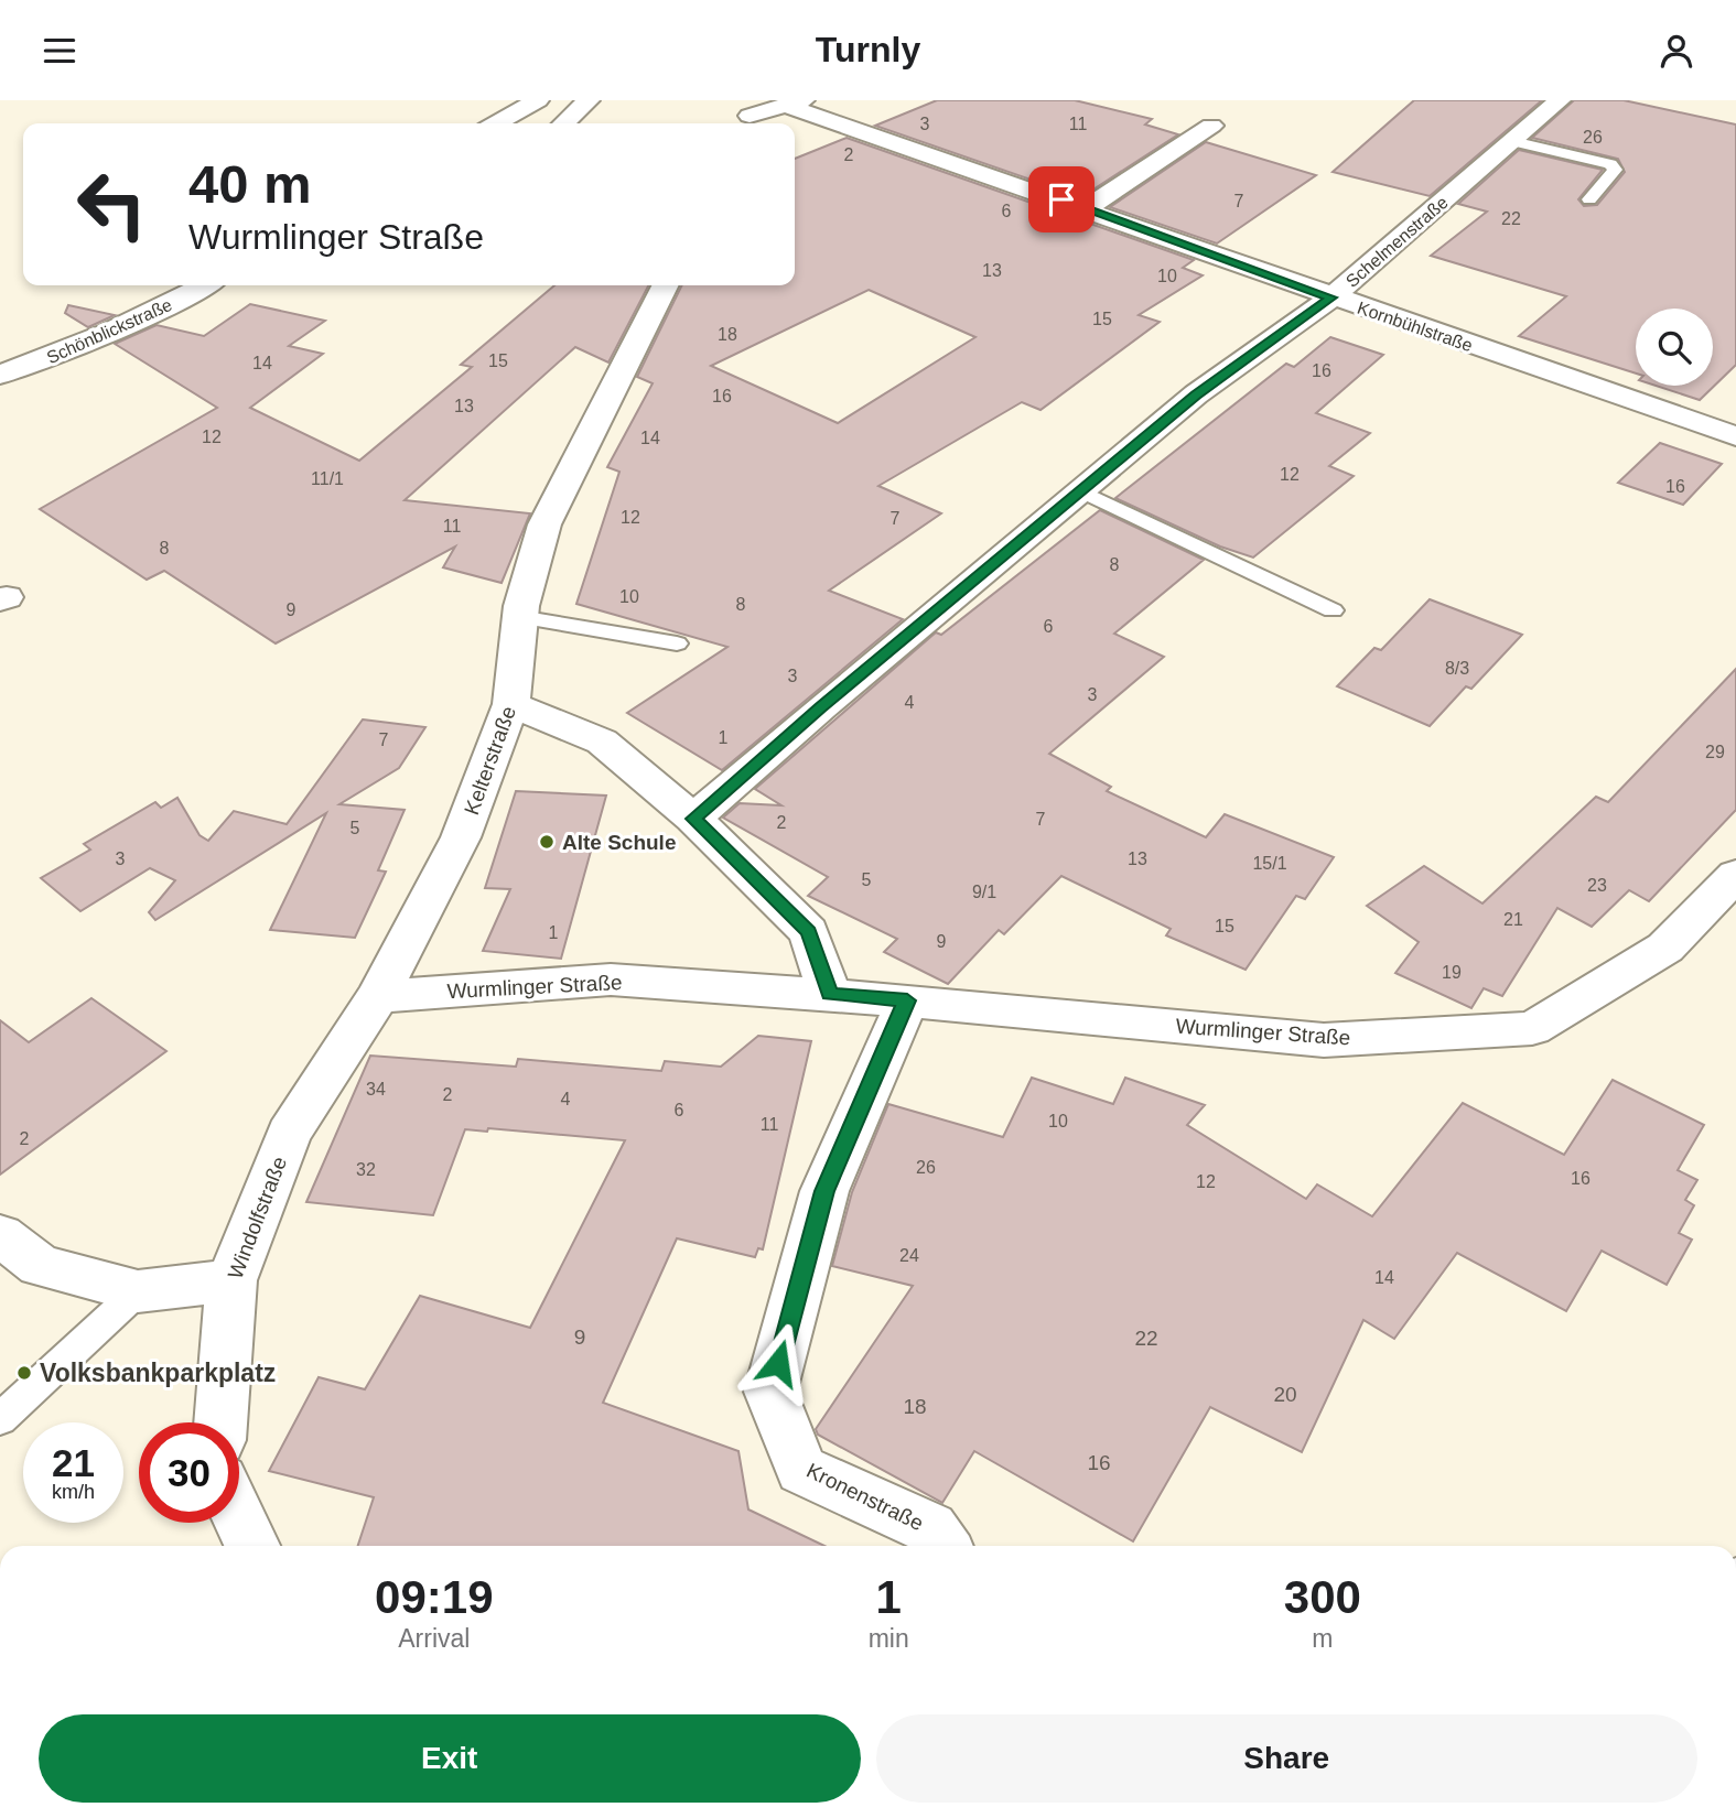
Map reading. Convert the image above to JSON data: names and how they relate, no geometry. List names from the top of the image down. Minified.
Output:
{"streets":{"street":["Schelmenstraße","Kornbühlstraße","Schönblickstraße","Kelterstraße","Wurmlinger Straße","Windolfstraße","Kronenstraße"]},"crossings":[["Schelmenstraße","Kornbühlstraße"],["Kelterstraße","Wurmlinger Straße"],["Kelterstraße","Windolfstraße"],["Wurmlinger Straße","Kronenstraße"]],"places":["Alte Schule","Volksbankparkplatz"],"house_numbers":["3","11","26","2","7","6","22","13","10","15","18","15","14","16","16","13","12","14","12","11/1","16","12","7","11","8","8","10","8","9","6","8/3","3","3","4","1","7","29","7","2","5","3","13","15/1","5","23","9/1","21","15","1","9","19","34","2","4","6","10","11","2","26","32","16","12","24","14","9","22","20","18","16"],"page":{"header":"Turnly","turn":["40 m","Wurmlinger Straße"],"speed":"21 km/h","limit":"30","eta":["09:19","Arrival","1","min","300","m"],"buttons":["Exit","Share"]}}
